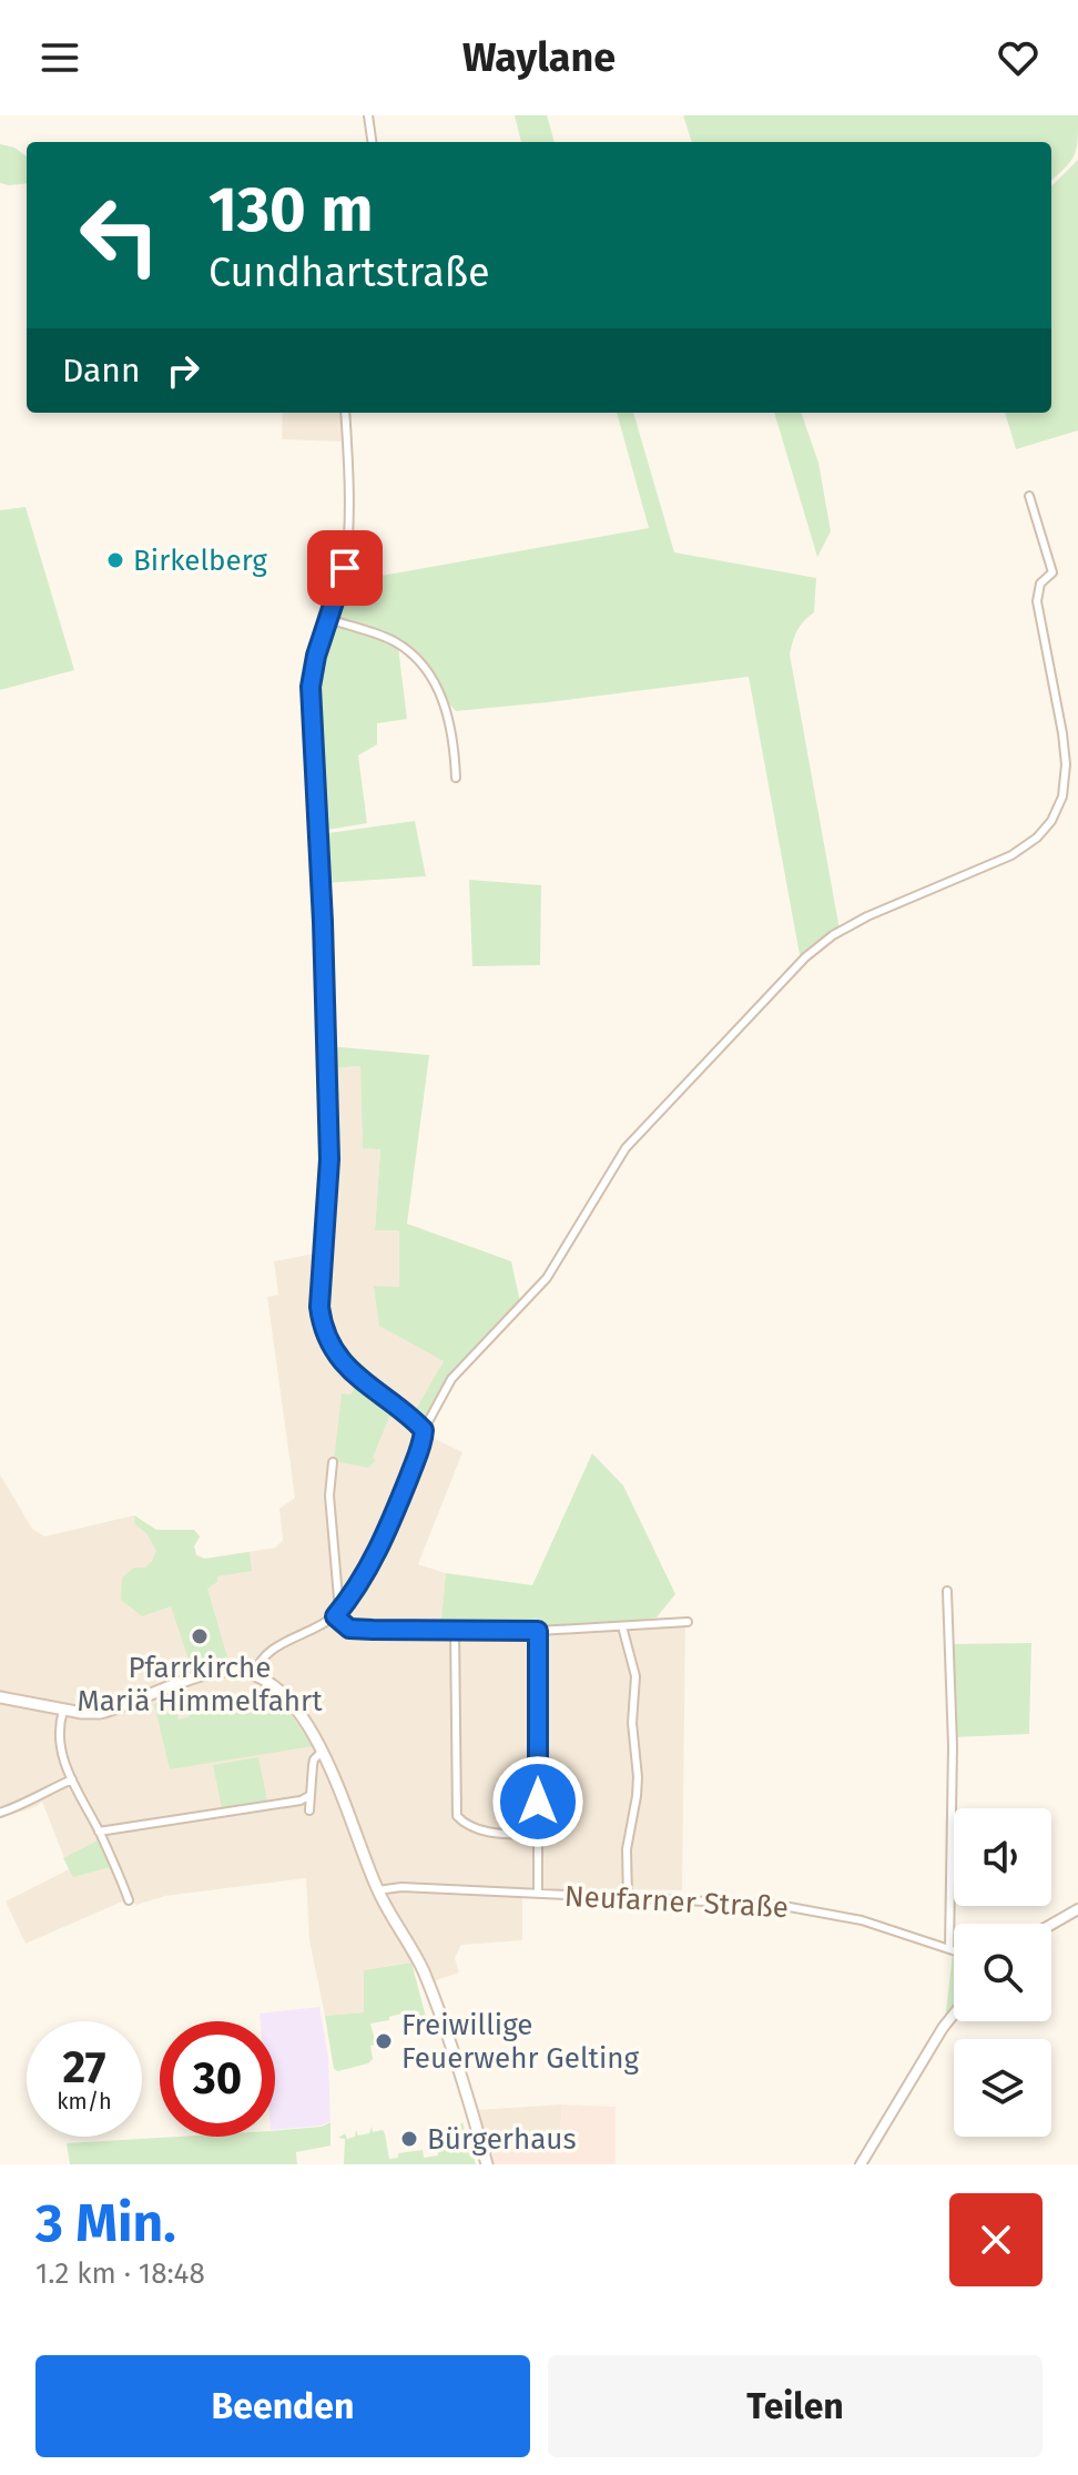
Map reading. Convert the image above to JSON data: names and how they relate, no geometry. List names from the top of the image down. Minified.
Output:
{"streets":{"street":["Neufarner Straße"]},"places":["Birkelberg","Pfarrkirche Mariä Himmelfahrt","Freiwillige Feuerwehr Gelting","Bürgerhaus"],"page":{"header":"Waylane","turn":["130 m","Cundhartstraße"],"then":"Dann","speed":"27 km/h","limit":"30","heading":["3 Min.","1.2 km · 18:48"],"buttons":["Beenden","Teilen"]}}
